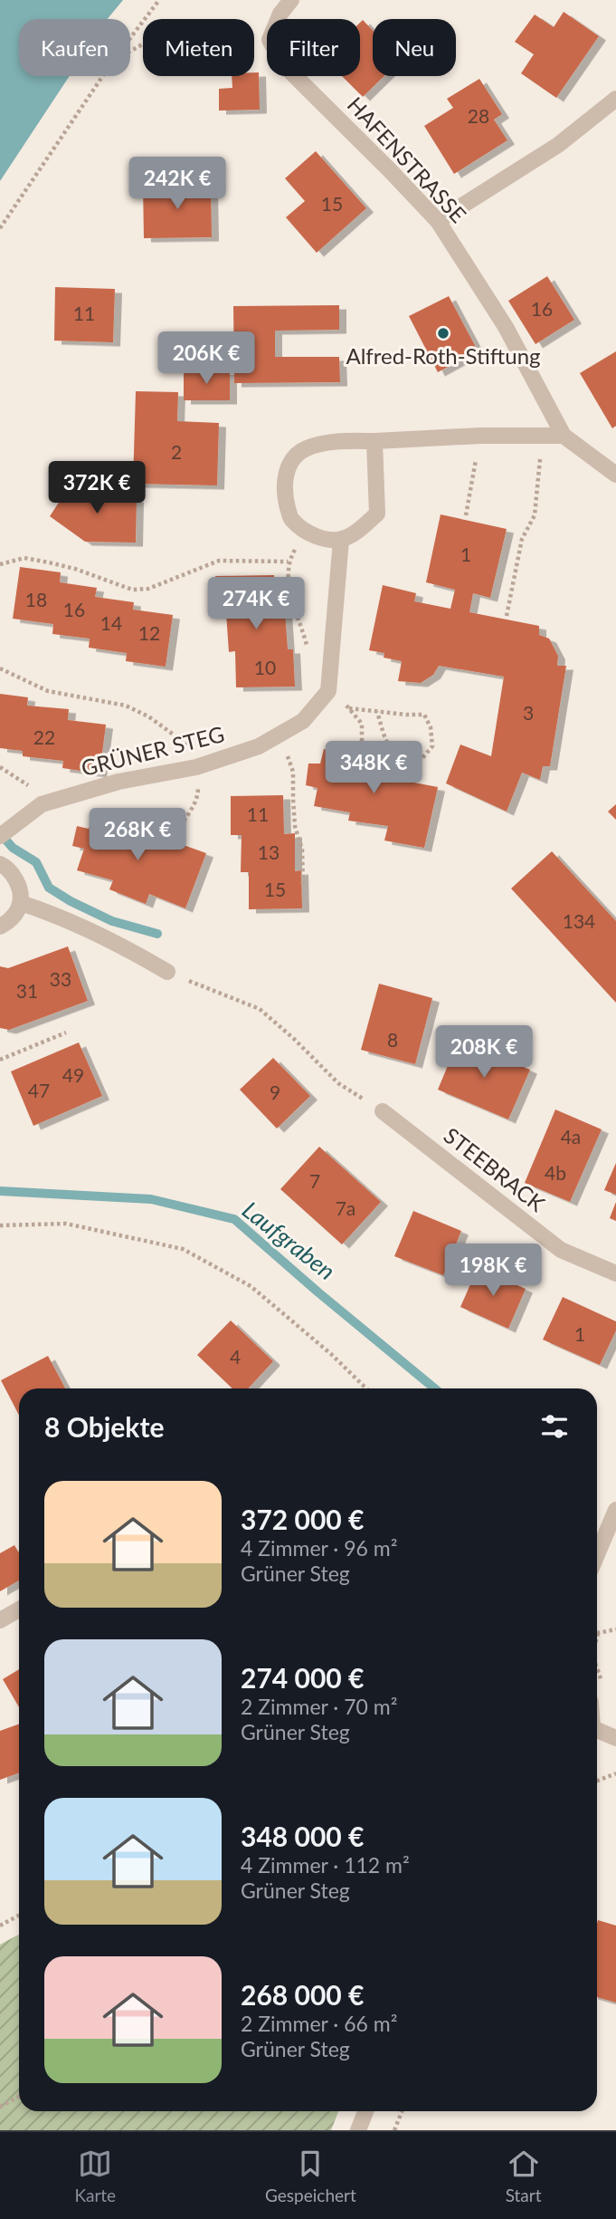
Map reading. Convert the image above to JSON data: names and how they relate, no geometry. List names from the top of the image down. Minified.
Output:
{"streets":{"street":["HAFENSTRASSE","GRÜNER STEG","STEEBRACK"]},"water":["Laufgraben"],"places":["Alfred-Roth-Stiftung"],"house_numbers":["28","15","16","11","2","1","18","16","14","12","10","3","22","11","13","15","134","33","31","8","49","47","9","4a","4b","7","7a","1","4"],"page":{"chip":["Kaufen","Mieten","Filter","Neu"],"price":["242K €","206K €","372K €","274K €","348K €","268K €","208K €","198K €"],"heading":"8 Objekte","list":[{"name":"372 000 €","note":"4 Zimmer · 96 m² · Grüner Steg"},{"name":"274 000 €","note":"2 Zimmer · 70 m² · Grüner Steg"},{"name":"348 000 €","note":"4 Zimmer · 112 m² · Grüner Steg"},{"name":"268 000 €","note":"2 Zimmer · 66 m² · Grüner Steg"}],"tabs":["Karte","Gespeichert","Start"]}}
